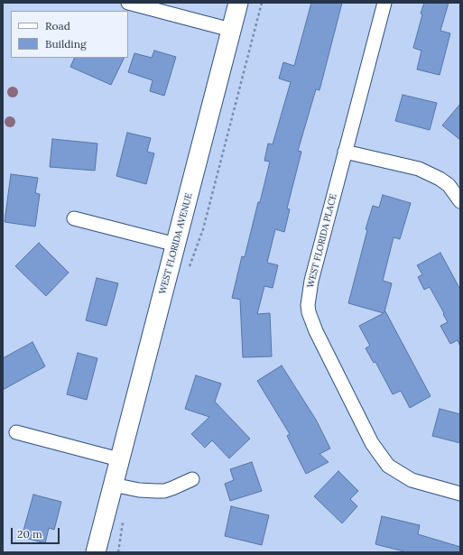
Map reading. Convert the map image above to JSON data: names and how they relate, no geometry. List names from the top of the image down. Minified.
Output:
{"streets":{"street":["WEST FLORIDA PLACE","WEST FLORIDA AVENUE"]},"legend":["Road","Building"],"scale_bar":"20 m"}
